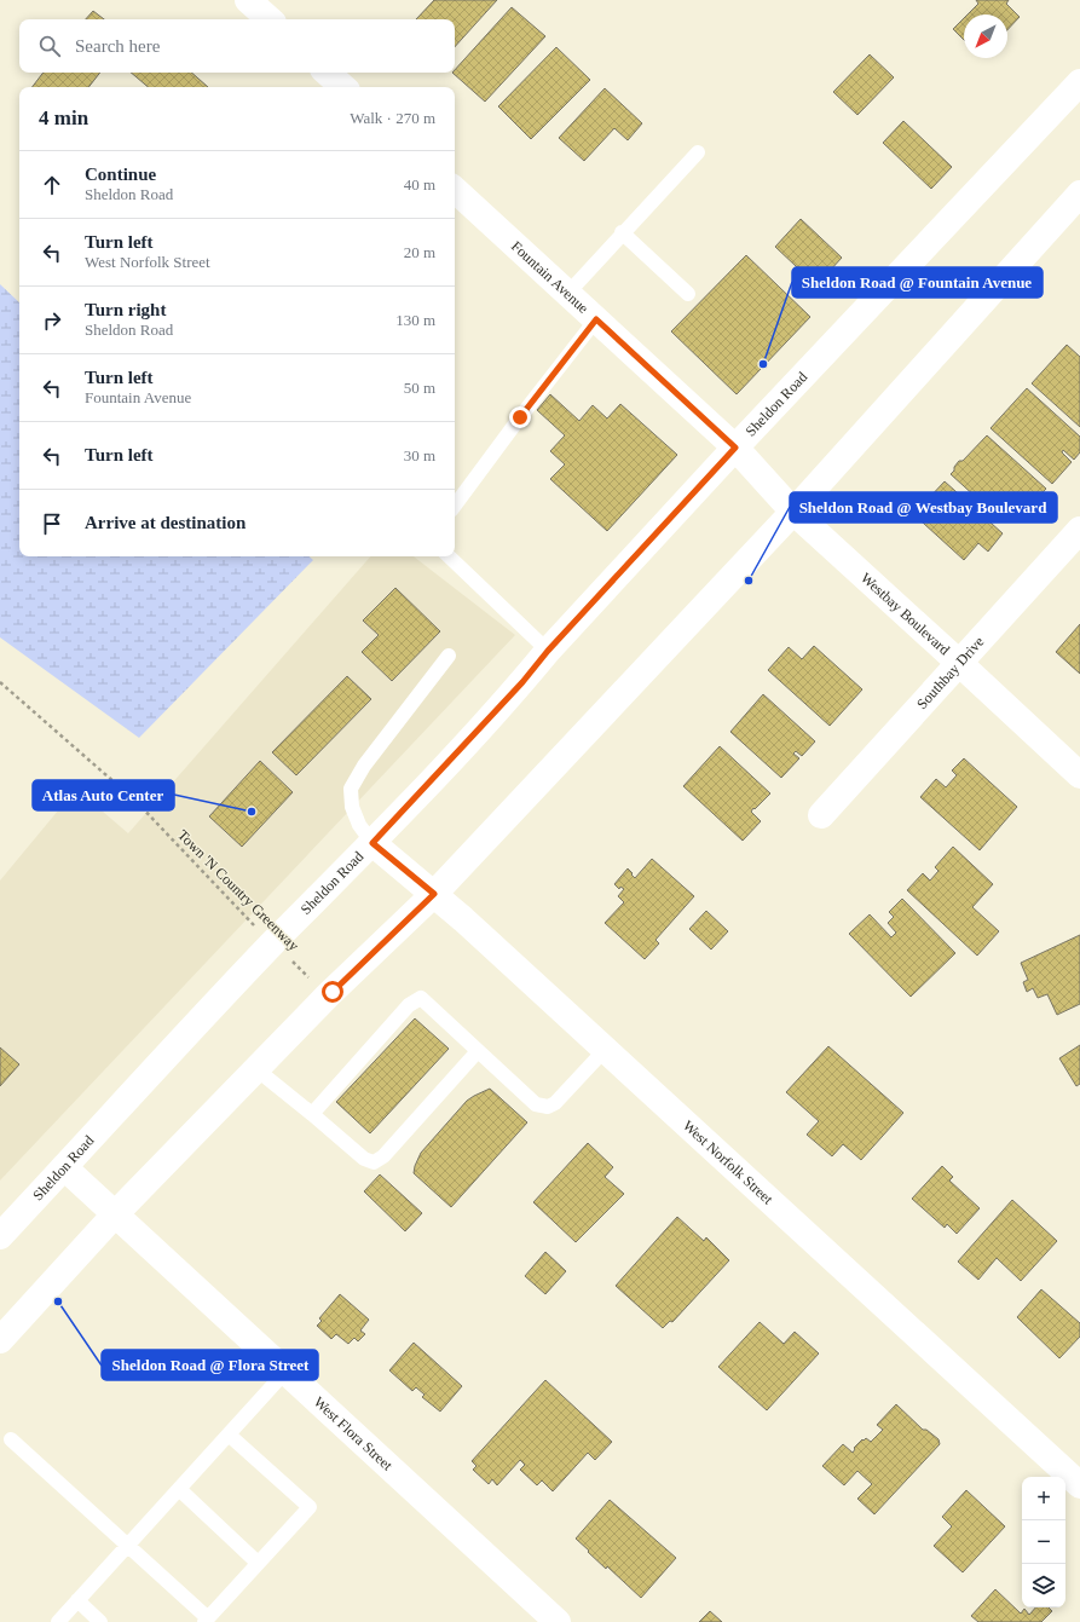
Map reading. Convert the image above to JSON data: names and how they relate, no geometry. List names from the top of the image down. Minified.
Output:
{"streets":{"main road":["Fountain Avenue","Sheldon Road","Westbay Boulevard","Southbay Drive","West Norfolk Street","West Flora Street"],"path":["Town 'N Country Greenway"]},"crossings":[["Fountain Avenue","Sheldon Road"],["Fountain Avenue","Westbay Boulevard"],["Sheldon Road","Westbay Boulevard"],["Sheldon Road","Town 'N Country Greenway"],["Sheldon Road","West Norfolk Street"],["Sheldon Road","West Flora Street"],["Westbay Boulevard","Southbay Drive"]],"places":["Sheldon Road @ Fountain Avenue","Sheldon Road @ Westbay Boulevard","Atlas Auto Center","Sheldon Road @ Flora Street"],"north":"bottom left","page":{"search":"Search here","heading":["4 min","Walk · 270 m"],"list":[["Continue","Sheldon Road","40 m"],["Turn left","West Norfolk Street","20 m"],["Turn right","Sheldon Road","130 m"],["Turn left","Fountain Avenue","50 m"],["Turn left","30 m"],"Arrive at destination"],"map_buttons":["+","−"]}}
